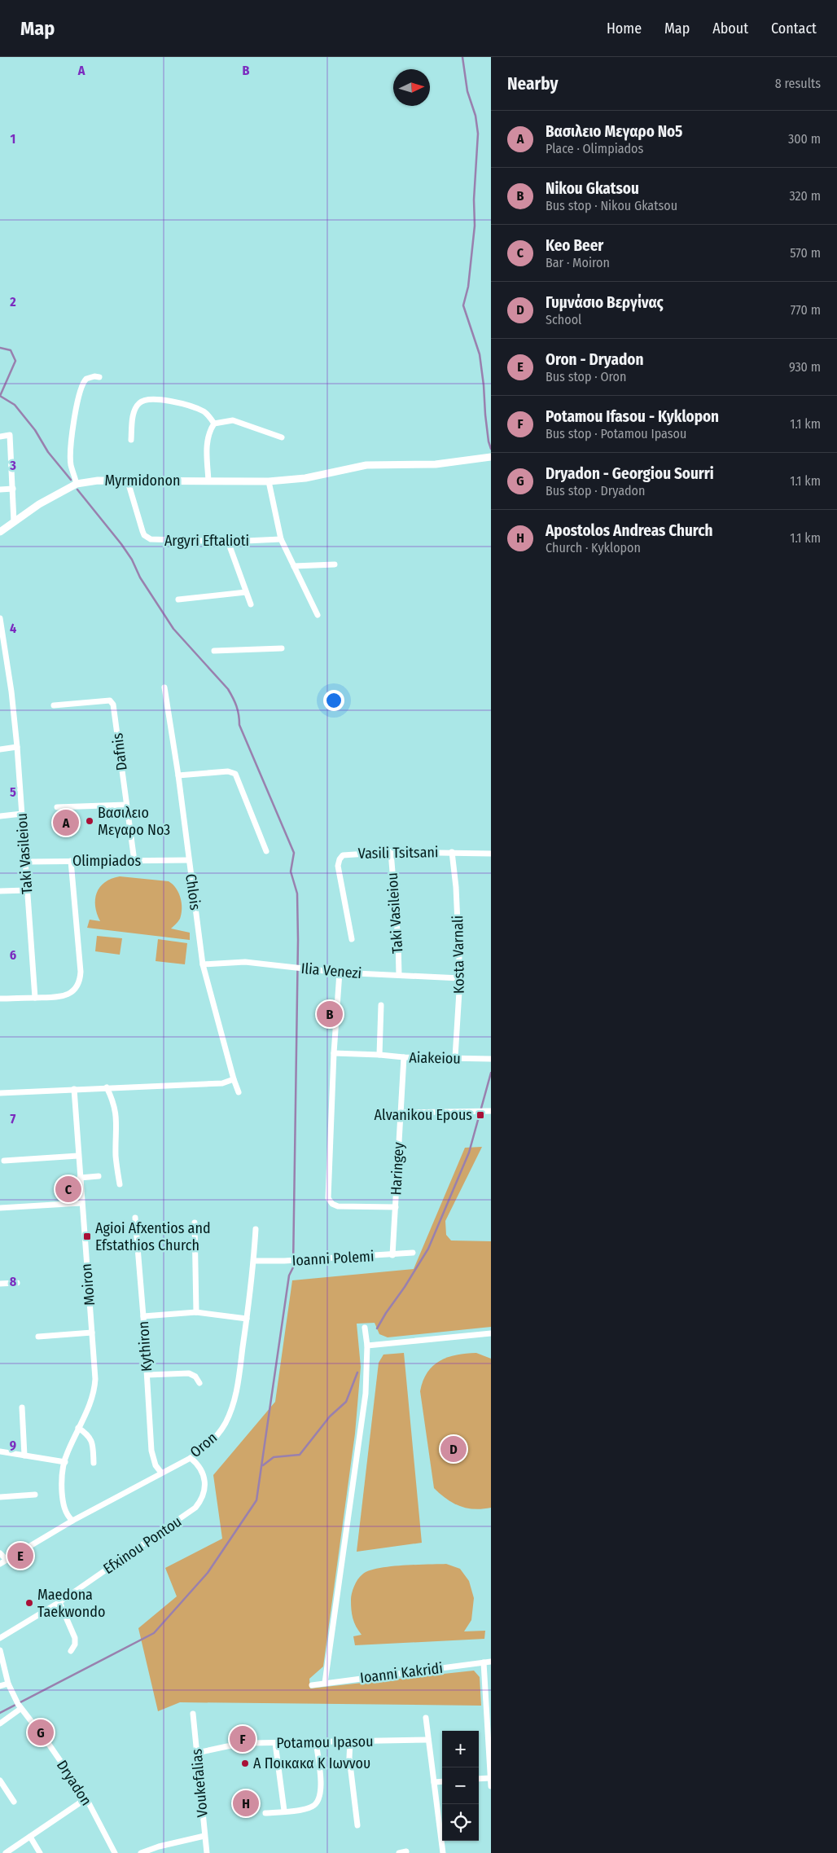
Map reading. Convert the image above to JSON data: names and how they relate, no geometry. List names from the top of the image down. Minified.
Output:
{"streets":{"street":["Myrmidonon","Argyri Eftalioti","Dafnis","Vasili Tsitsani","Taki Vasileiou","Olimpiados","Chlois","Kosta Varnali","Ilia Venezi","Aiakeiou","Haringey","Ioanni Polemi","Moiron","Kythiron","Oron","Efxinou Pontou","Ioanni Kakridi","Potamou Ipasou","Dryadon","Voukefalias"]},"crossings":[["Myrmidonon","Argyri Eftalioti"],["Dafnis","Olimpiados"],["Vasili Tsitsani","Taki Vasileiou"],["Vasili Tsitsani","Kosta Varnali"],["Taki Vasileiou","Olimpiados"],["Taki Vasileiou","Ilia Venezi"],["Olimpiados","Chlois"],["Chlois","Ilia Venezi"],["Kosta Varnali","Ilia Venezi"],["Kosta Varnali","Aiakeiou"],["Aiakeiou","Haringey"],["Haringey","Ioanni Polemi"],["Ioanni Polemi","Oron"],["Moiron","Oron"],["Kythiron","Oron"],["Oron","Efxinou Pontou"],["Potamou Ipasou","Voukefalias"]],"places":{"other":["Βασιλειο Μεγαρο Νο3","Maedona Taekwondo","Α Ποικακα Κ Ιωννου"],"transit":["Alvanikou Epous","Agioi Afxentios and Efstathios Church"]},"north":"right","page":{"header":"Map","nav":["Home","Map","About","Contact"],"heading":["Nearby","8 results"],"list":[{"mark":"A","name":"Βασιλειο Μεγαρο Νο5","note":"Place · Olimpiados","value":"300 m"},{"mark":"B","name":"Nikou Gkatsou","note":"Bus stop · Nikou Gkatsou","value":"320 m"},{"mark":"C","name":"Keo Beer","note":"Bar · Moiron","value":"570 m"},{"mark":"D","name":"Γυμνάσιο Βεργίνας","note":"School","value":"770 m"},{"mark":"E","name":"Oron - Dryadon","note":"Bus stop · Oron","value":"930 m"},{"mark":"F","name":"Potamou Ifasou - Kyklopon","note":"Bus stop · Potamou Ipasou","value":"1.1 km"},{"mark":"G","name":"Dryadon - Georgiou Sourri","note":"Bus stop · Dryadon","value":"1.1 km"},{"mark":"H","name":"Apostolos Andreas Church","note":"Church · Kyklopon","value":"1.1 km"}],"pins":["A","B","C","D","E","G","F","H"],"map_buttons":["+","−"]},"grid":{"columns":["A","B"],"rows":["1","2","3","4","5","6","7","8","9"]}}
